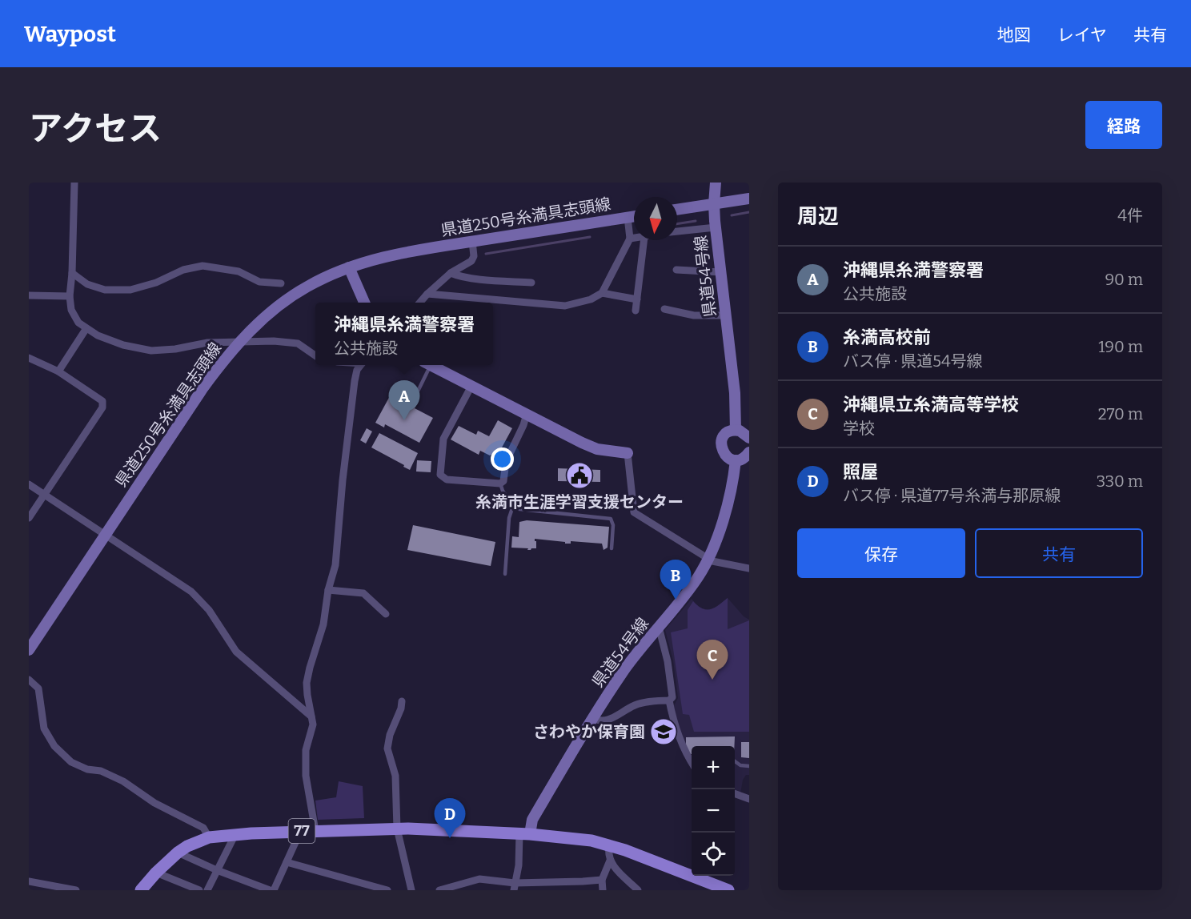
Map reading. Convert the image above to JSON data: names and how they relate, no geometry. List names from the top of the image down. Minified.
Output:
{"streets":{"main road":["県道250号糸満具志頭線","県道54号線","77"]},"crossings":[["県道54号線","77"]],"places":{"public building":["糸満市生涯学習支援センター"],"school or university":["さわやか保育園"]},"north":"bottom","page":{"header":"Waypost","nav":["地図","レイヤ","共有"],"title":"アクセス","buttons":["経路",["保存","共有"]],"heading":["周辺","4件"],"list":[{"mark":"A","name":"沖縄県糸満警察署","note":"公共施設","value":"90 m"},{"mark":"B","name":"糸満高校前","note":"バス停 · 県道54号線","value":"190 m"},{"mark":"C","name":"沖縄県立糸満高等学校","note":"学校","value":"270 m"},{"mark":"D","name":"照屋","note":"バス停 · 県道77号糸満与那原線","value":"330 m"}],"popup":["沖縄県糸満警察署","公共施設"],"pins":["A","B","C","D"],"map_buttons":["+","−"]}}
